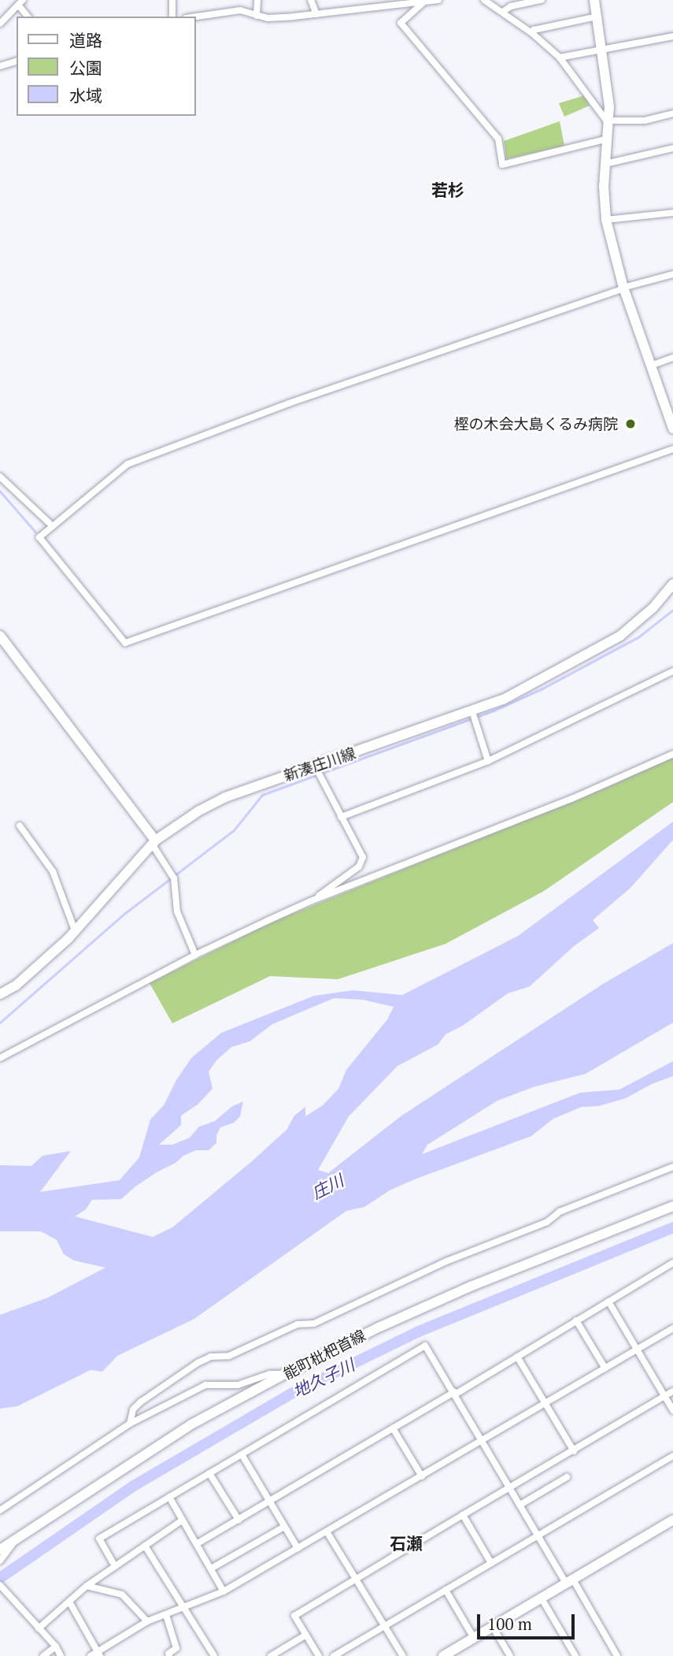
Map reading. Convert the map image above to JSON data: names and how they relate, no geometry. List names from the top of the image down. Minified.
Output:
{"streets":{"main road":["新湊庄川線","能町枇杷首線"]},"districts":["若杉","石瀬"],"water":["庄川","地久子川"],"places":["樫の木会大島くるみ病院"],"legend":["道路","公園","水域"],"scale_bar":"100 m"}
